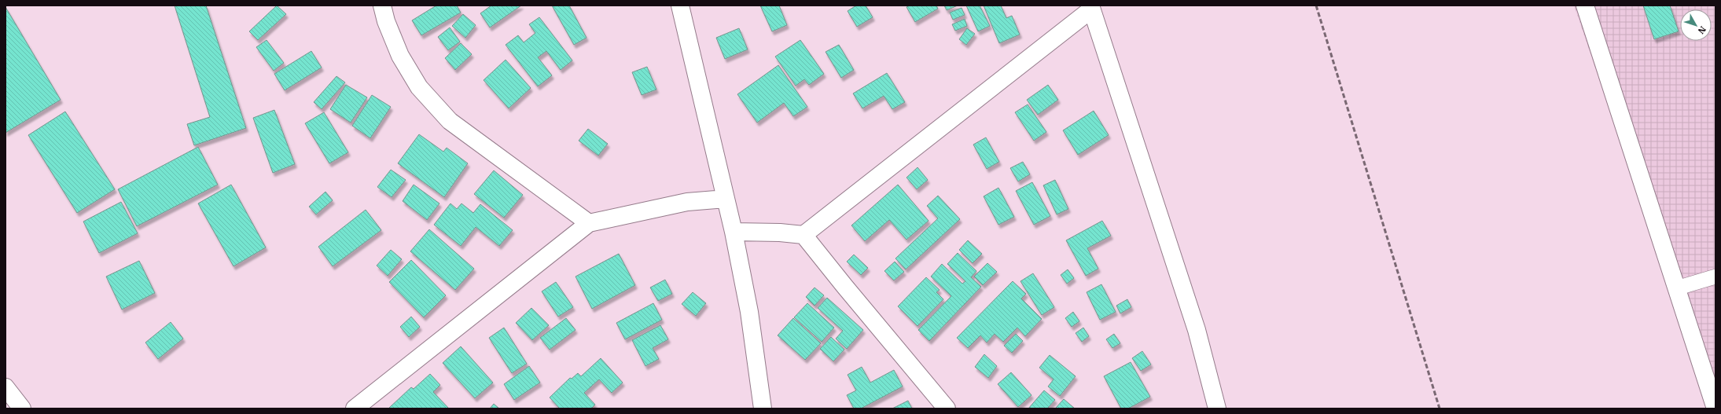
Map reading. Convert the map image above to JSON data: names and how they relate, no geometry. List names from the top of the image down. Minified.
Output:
{"north":"bottom right"}
